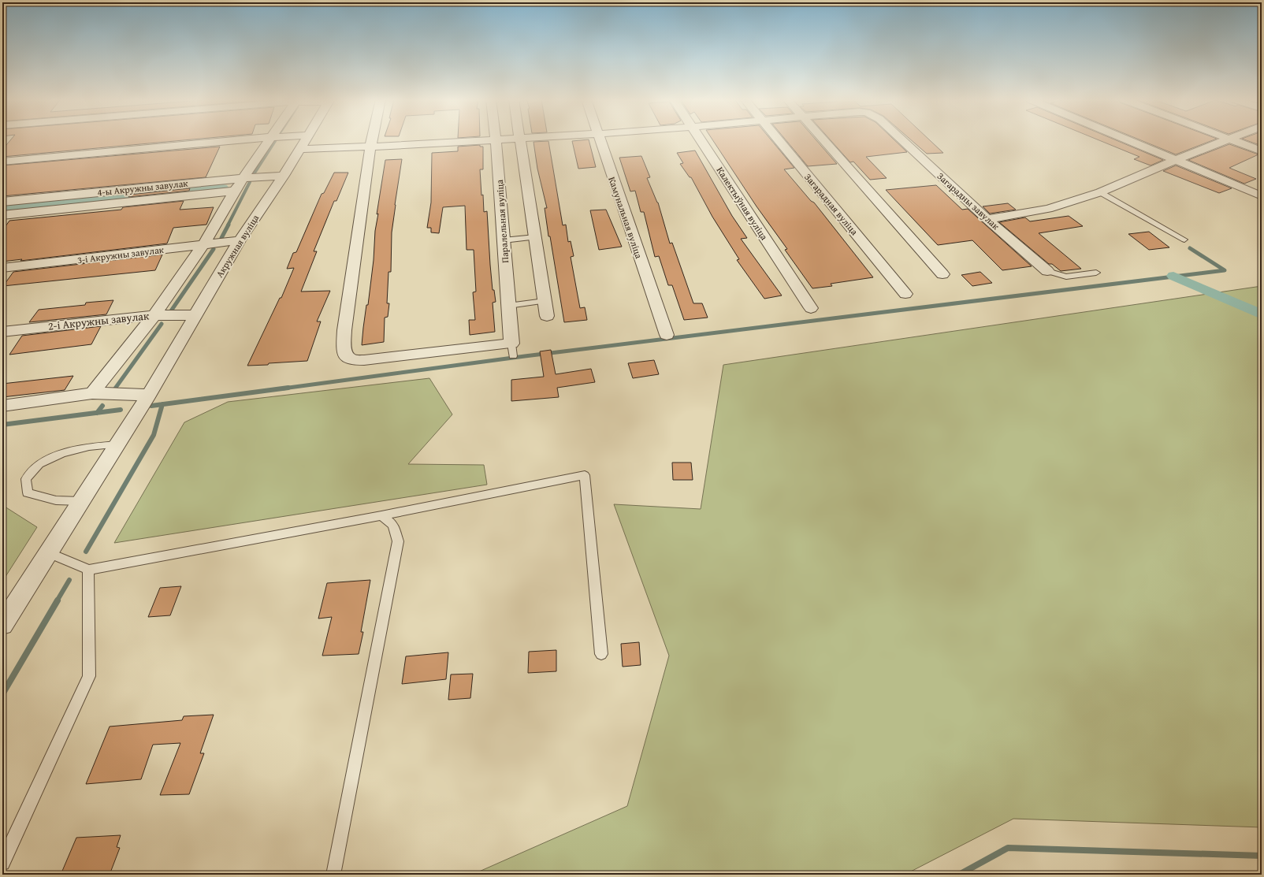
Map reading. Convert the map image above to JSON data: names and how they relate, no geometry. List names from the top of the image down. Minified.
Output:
{"streets":{"street":["4-ы Акружны завулак","Загарадны завулак","Калектыўная вуліца","Загарадная вуліца","Камунальная вуліца","Паралельная вуліца","Акружная вуліца","3-і Акружны завулак","2-і Акружны завулак"]},"crossings":[["4-ы Акружны завулак","Акружная вуліца"],["Загарадны завулак","Паралельная вуліца"],["Загарадны завулак","Акружная вуліца"],["Акружная вуліца","3-і Акружны завулак"],["Акружная вуліца","2-і Акружны завулак"]]}
